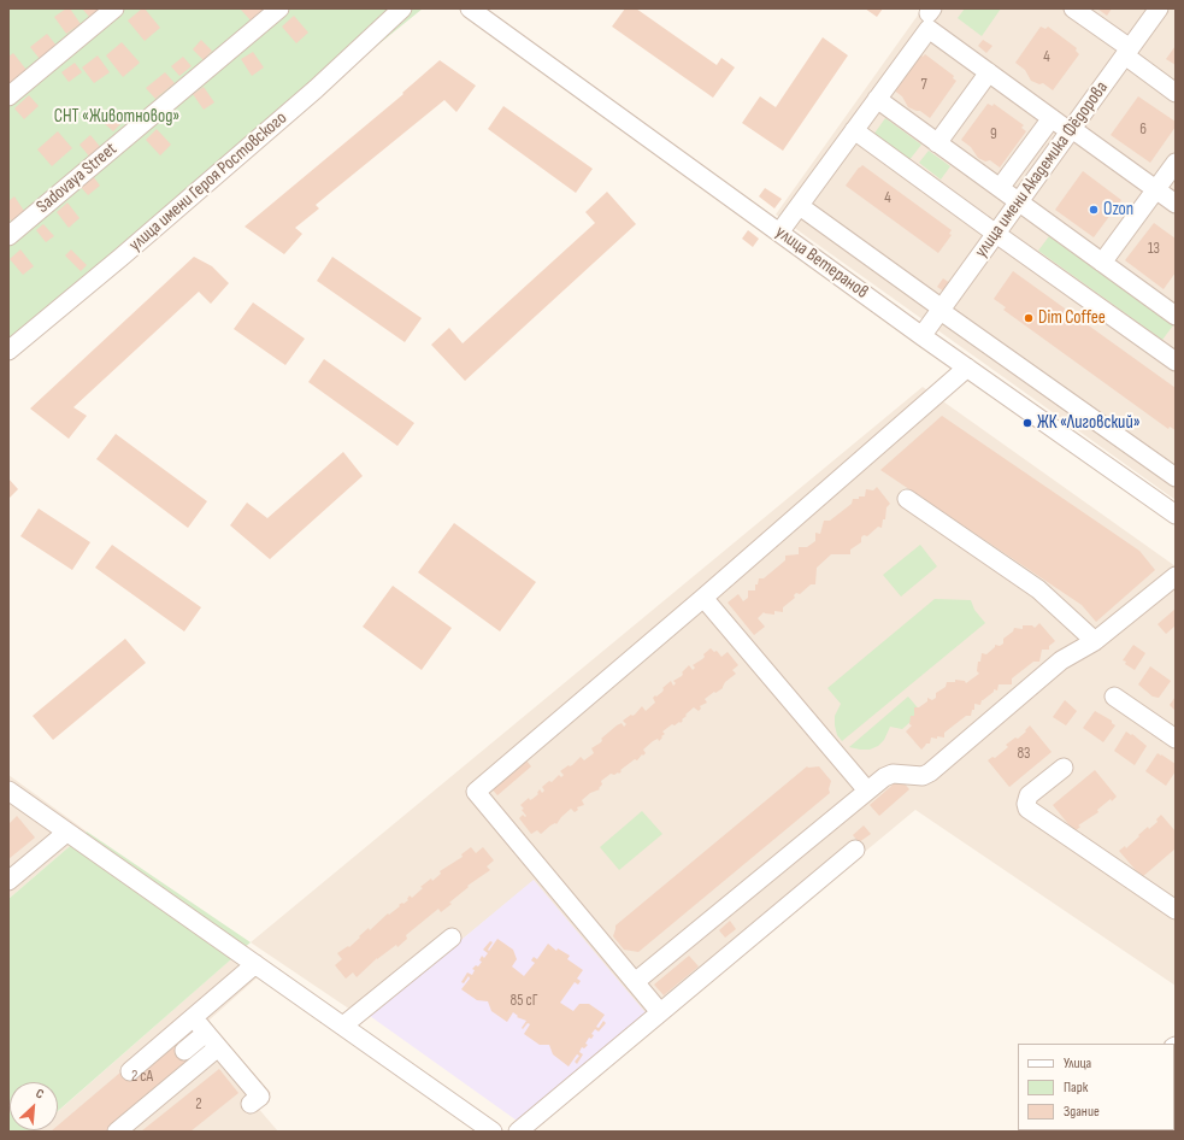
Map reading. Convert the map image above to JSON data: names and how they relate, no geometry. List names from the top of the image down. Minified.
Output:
{"streets":{"street":["улица имени Академика Фёдорова","Sadovaya Street","улица имени Героя Ростовского","улица Ветеранов"]},"crossings":[["улица имени Академика Фёдорова","улица Ветеранов"]],"parks":["СНТ «Животновод»"],"places":["Ozon","Dim Coffee","ЖК «Лиговский»"],"house_numbers":["4","7","6","9","4","13","83","85 сГ","2 сА","2"],"legend":["Улица","Парк","Здание"],"north":"top right"}
